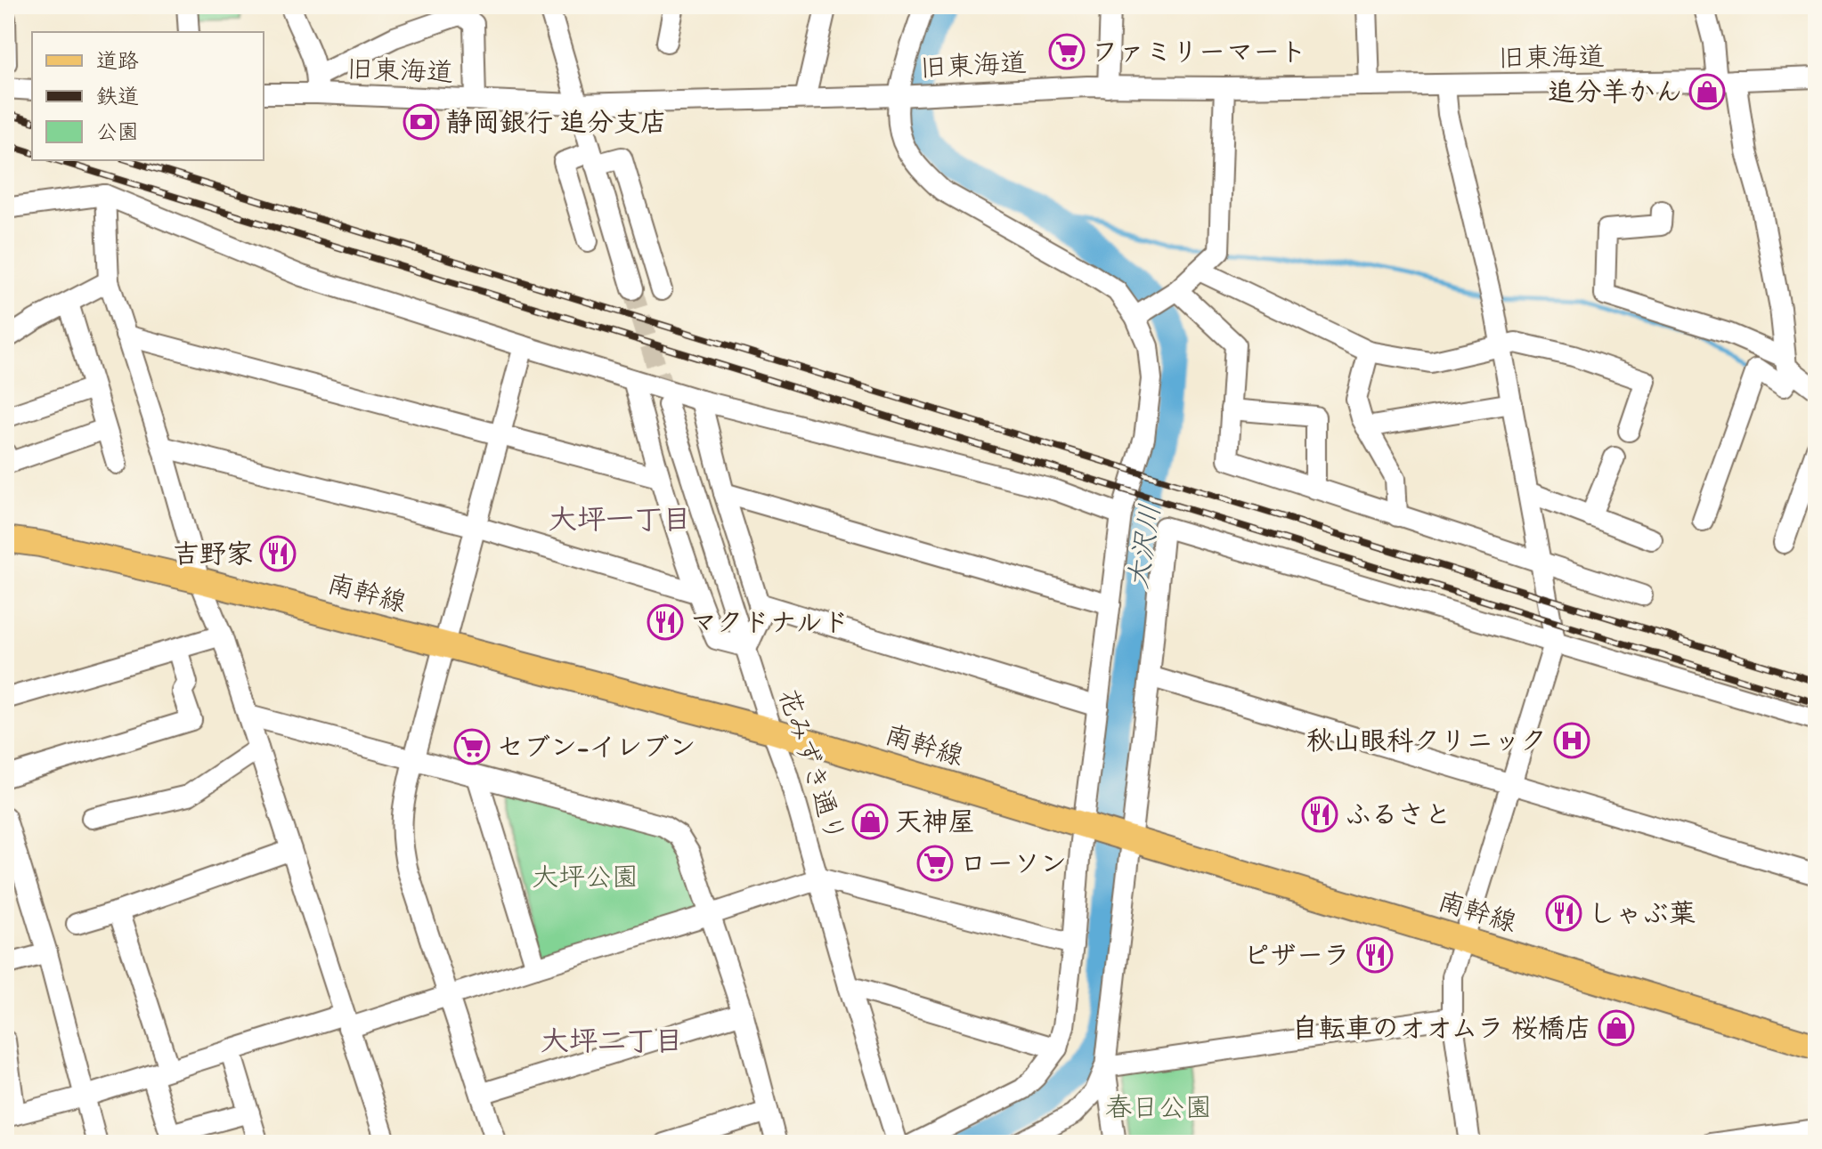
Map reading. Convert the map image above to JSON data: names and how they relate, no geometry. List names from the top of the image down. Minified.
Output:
{"streets":{"main road":["南幹線"],"street":["旧東海道","花みずき通り"]},"crossings":[["南幹線","花みずき通り"]],"districts":["大坪一丁目","大坪二丁目"],"water":["大沢川"],"parks":["大坪公園","春日公園"],"places":{"supermarket":["ファミリーマート","セブン-イレブン","ローソン"],"shop":["追分羊かん","天神屋","自転車のオオムラ 桜橋店"],"bank":["静岡銀行 追分支店"],"restaurant":["吉野家","マクドナルド","ふるさと","しゃぶ葉","ピザーラ"],"hospital":["秋山眼科クリニック"]},"legend":["道路","鉄道","公園"]}
